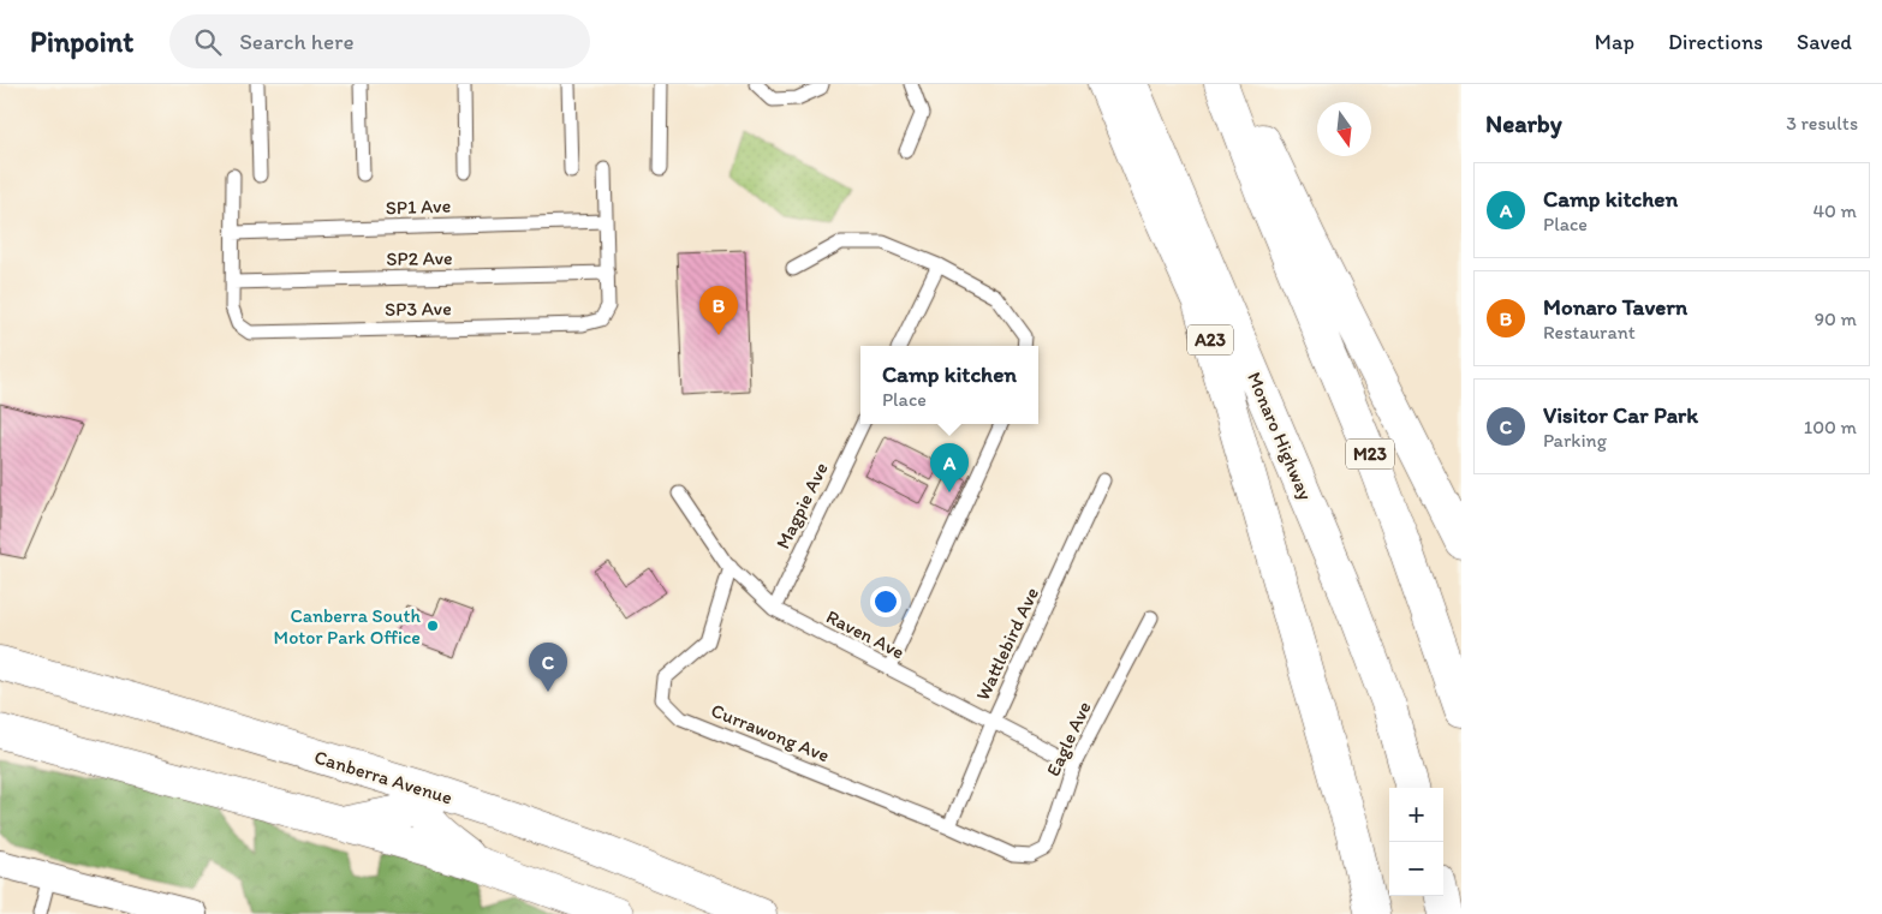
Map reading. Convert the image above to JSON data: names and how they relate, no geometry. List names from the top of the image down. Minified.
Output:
{"streets":{"highway":["A23","Monaro Highway","M23","Canberra Avenue"],"lane":["SP1 Ave","SP2 Ave","SP3 Ave","Magpie Ave","Raven Ave","Wattlebird Ave","Currawong Ave","Eagle Ave"]},"crossings":[["SP1 Ave","SP3 Ave"],["SP2 Ave","SP3 Ave"],["Magpie Ave","Raven Ave"],["Raven Ave","Wattlebird Ave"],["Raven Ave","Currawong Ave"],["Raven Ave","Eagle Ave"],["Wattlebird Ave","Currawong Ave"],["Currawong Ave","Eagle Ave"]],"places":["Canberra South Motor Park Office"],"north":"bottom","page":{"header":"Pinpoint","search":"Search here","nav":["Map","Directions","Saved"],"heading":["Nearby","3 results"],"list":[{"mark":"A","name":"Camp kitchen","note":"Place","value":"40 m"},{"mark":"B","name":"Monaro Tavern","note":"Restaurant","value":"90 m"},{"mark":"C","name":"Visitor Car Park","note":"Parking","value":"100 m"}],"pins":["B","A","C"],"popup":["Camp kitchen","Place"],"map_buttons":["+","−"]}}
